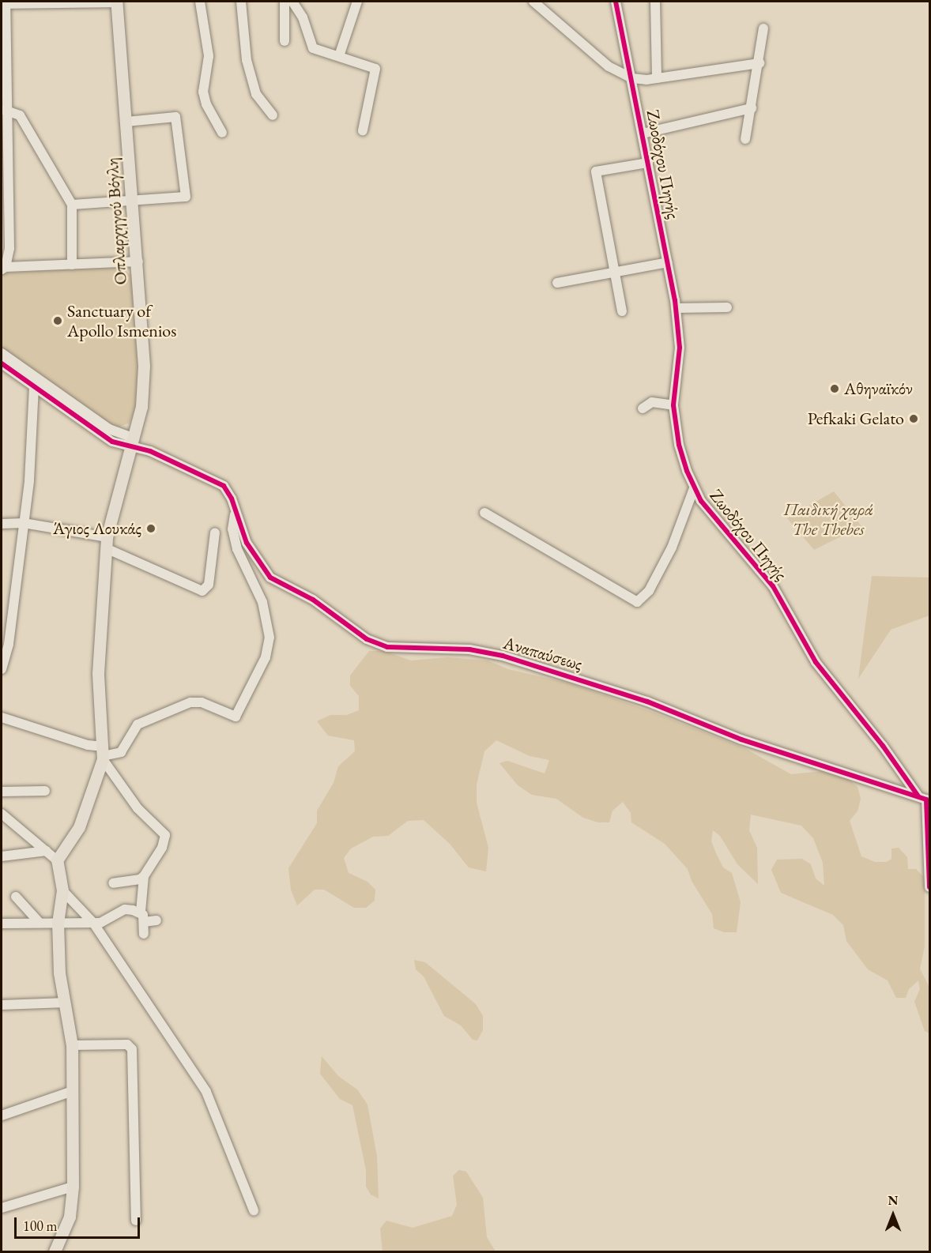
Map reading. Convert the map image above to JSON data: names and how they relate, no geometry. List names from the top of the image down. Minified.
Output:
{"streets":{"main road":["Οπλαρχηγού Βόγλη"],"street":["Ζωοδόχου Πηγής","Αναπαύσεως"]},"crossings":[["Ζωοδόχου Πηγής","Αναπαύσεως"],["Οπλαρχηγού Βόγλη","Αναπαύσεως"]],"parks":["Παιδική χαρά The Thebes"],"places":["Sanctuary of Apollo Ismenios","Αθηναϊκόν","Pefkaki Gelato","Άγιος Λουκάς"],"scale_bar":"100 m","north":"top"}
